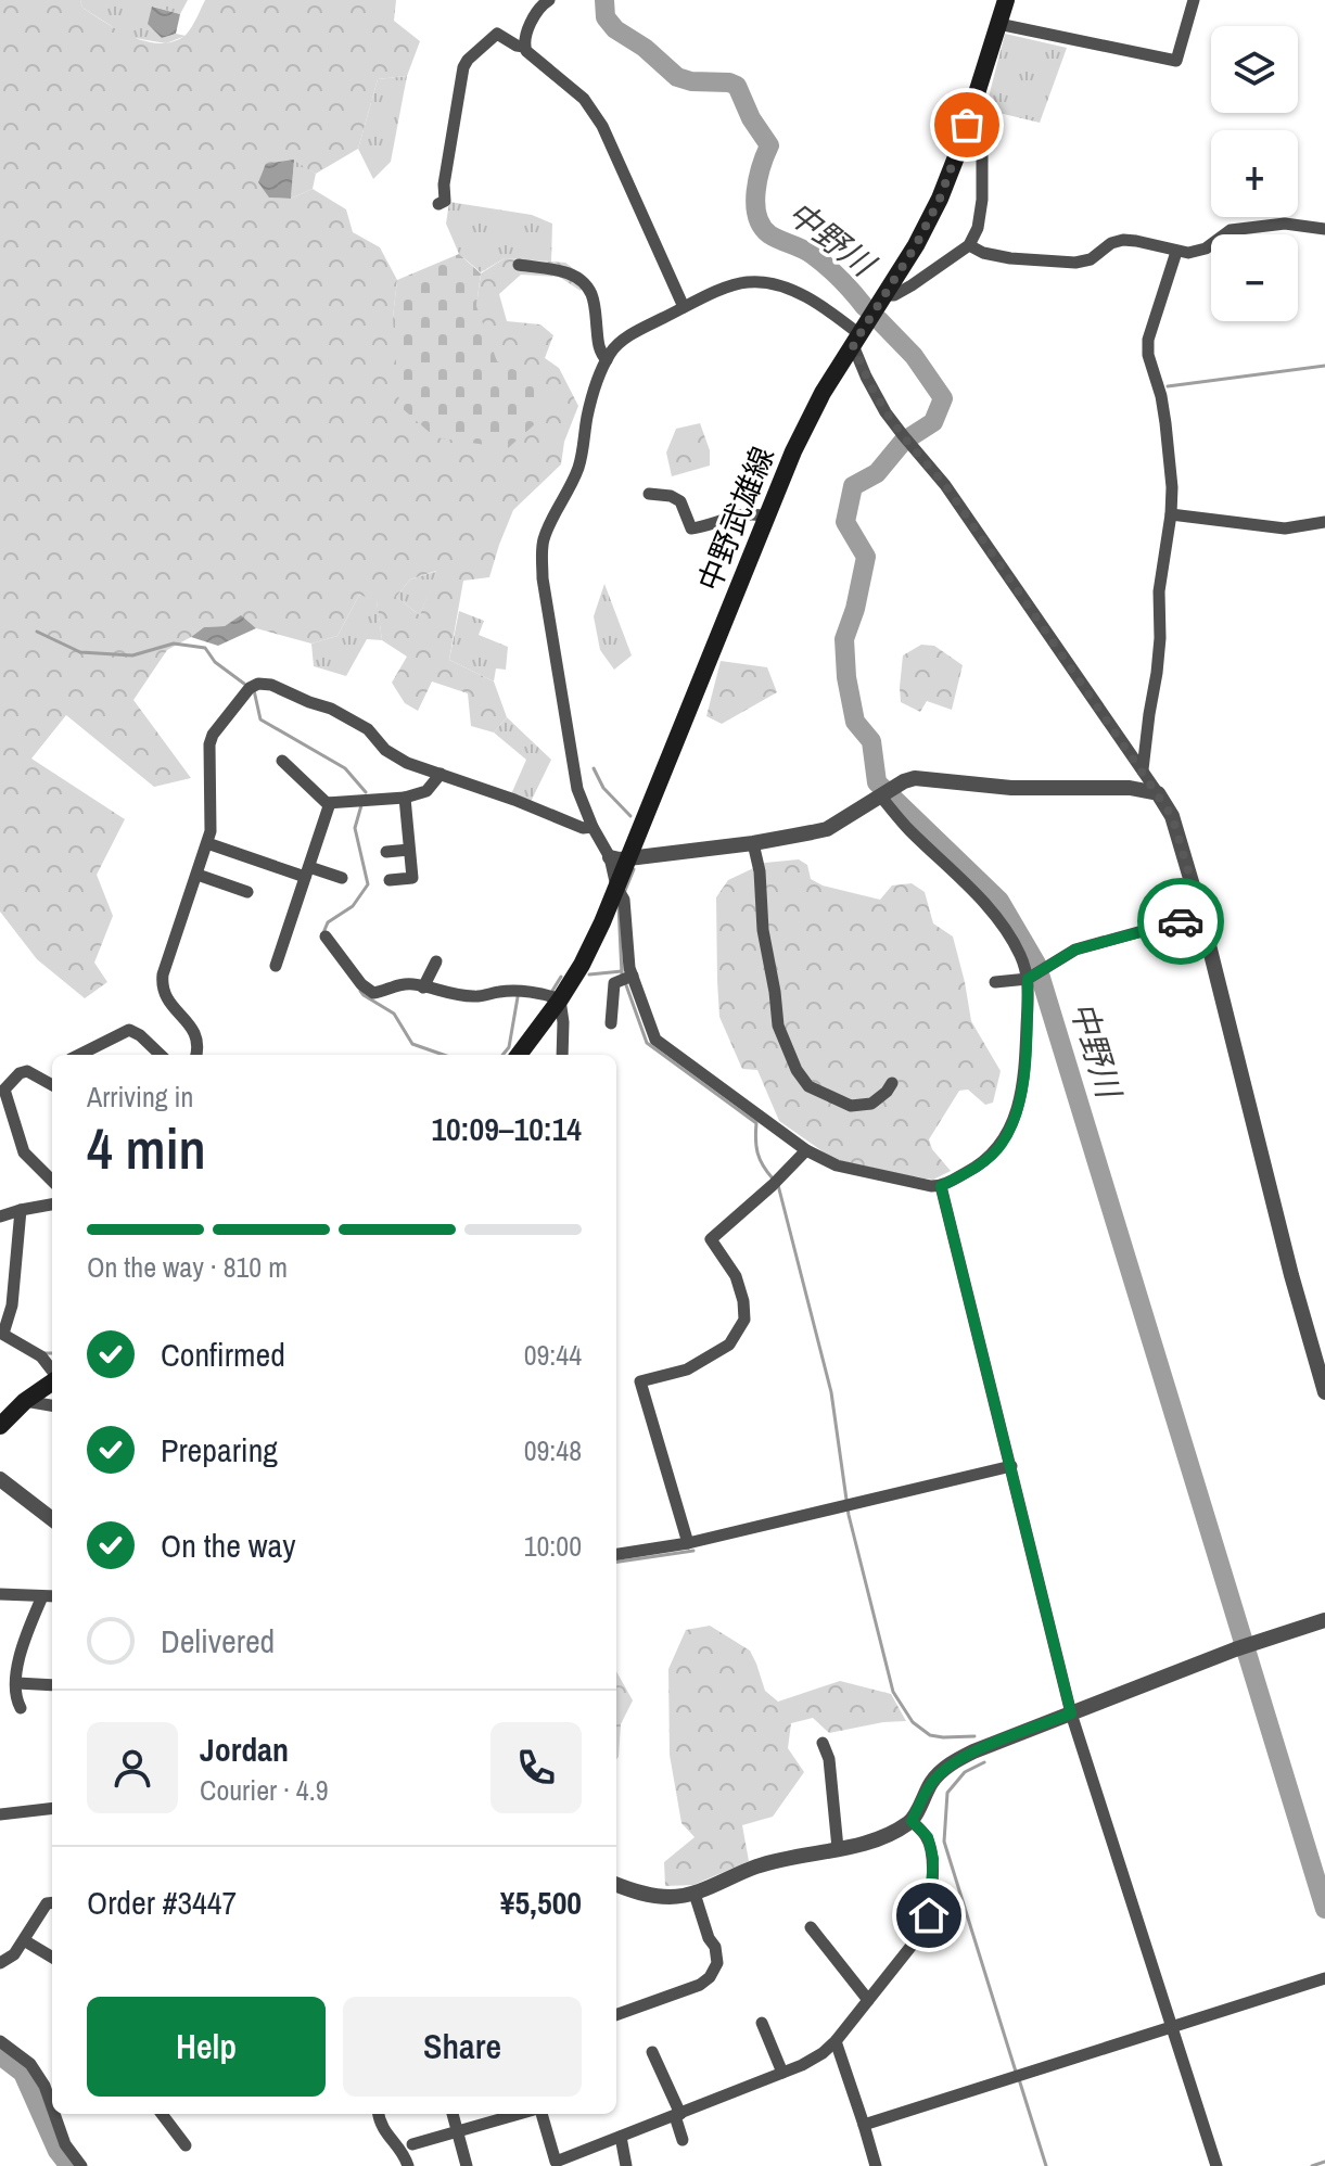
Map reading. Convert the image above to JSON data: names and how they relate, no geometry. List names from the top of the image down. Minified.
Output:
{"streets":{"main road":["中野武雄線"]},"water":["中野川"],"page":{"map_buttons":["+","−"],"heading":["4 min","Arriving in","10:09–10:14"],"panel":["Jordan","Courier · 4.9","Order #3447","¥5,500"],"bar":"On the way · 810 m","list":[["Confirmed","09:44"],["Preparing","09:48"],["On the way","10:00"],"Delivered"],"buttons":["Help","Share"]}}
